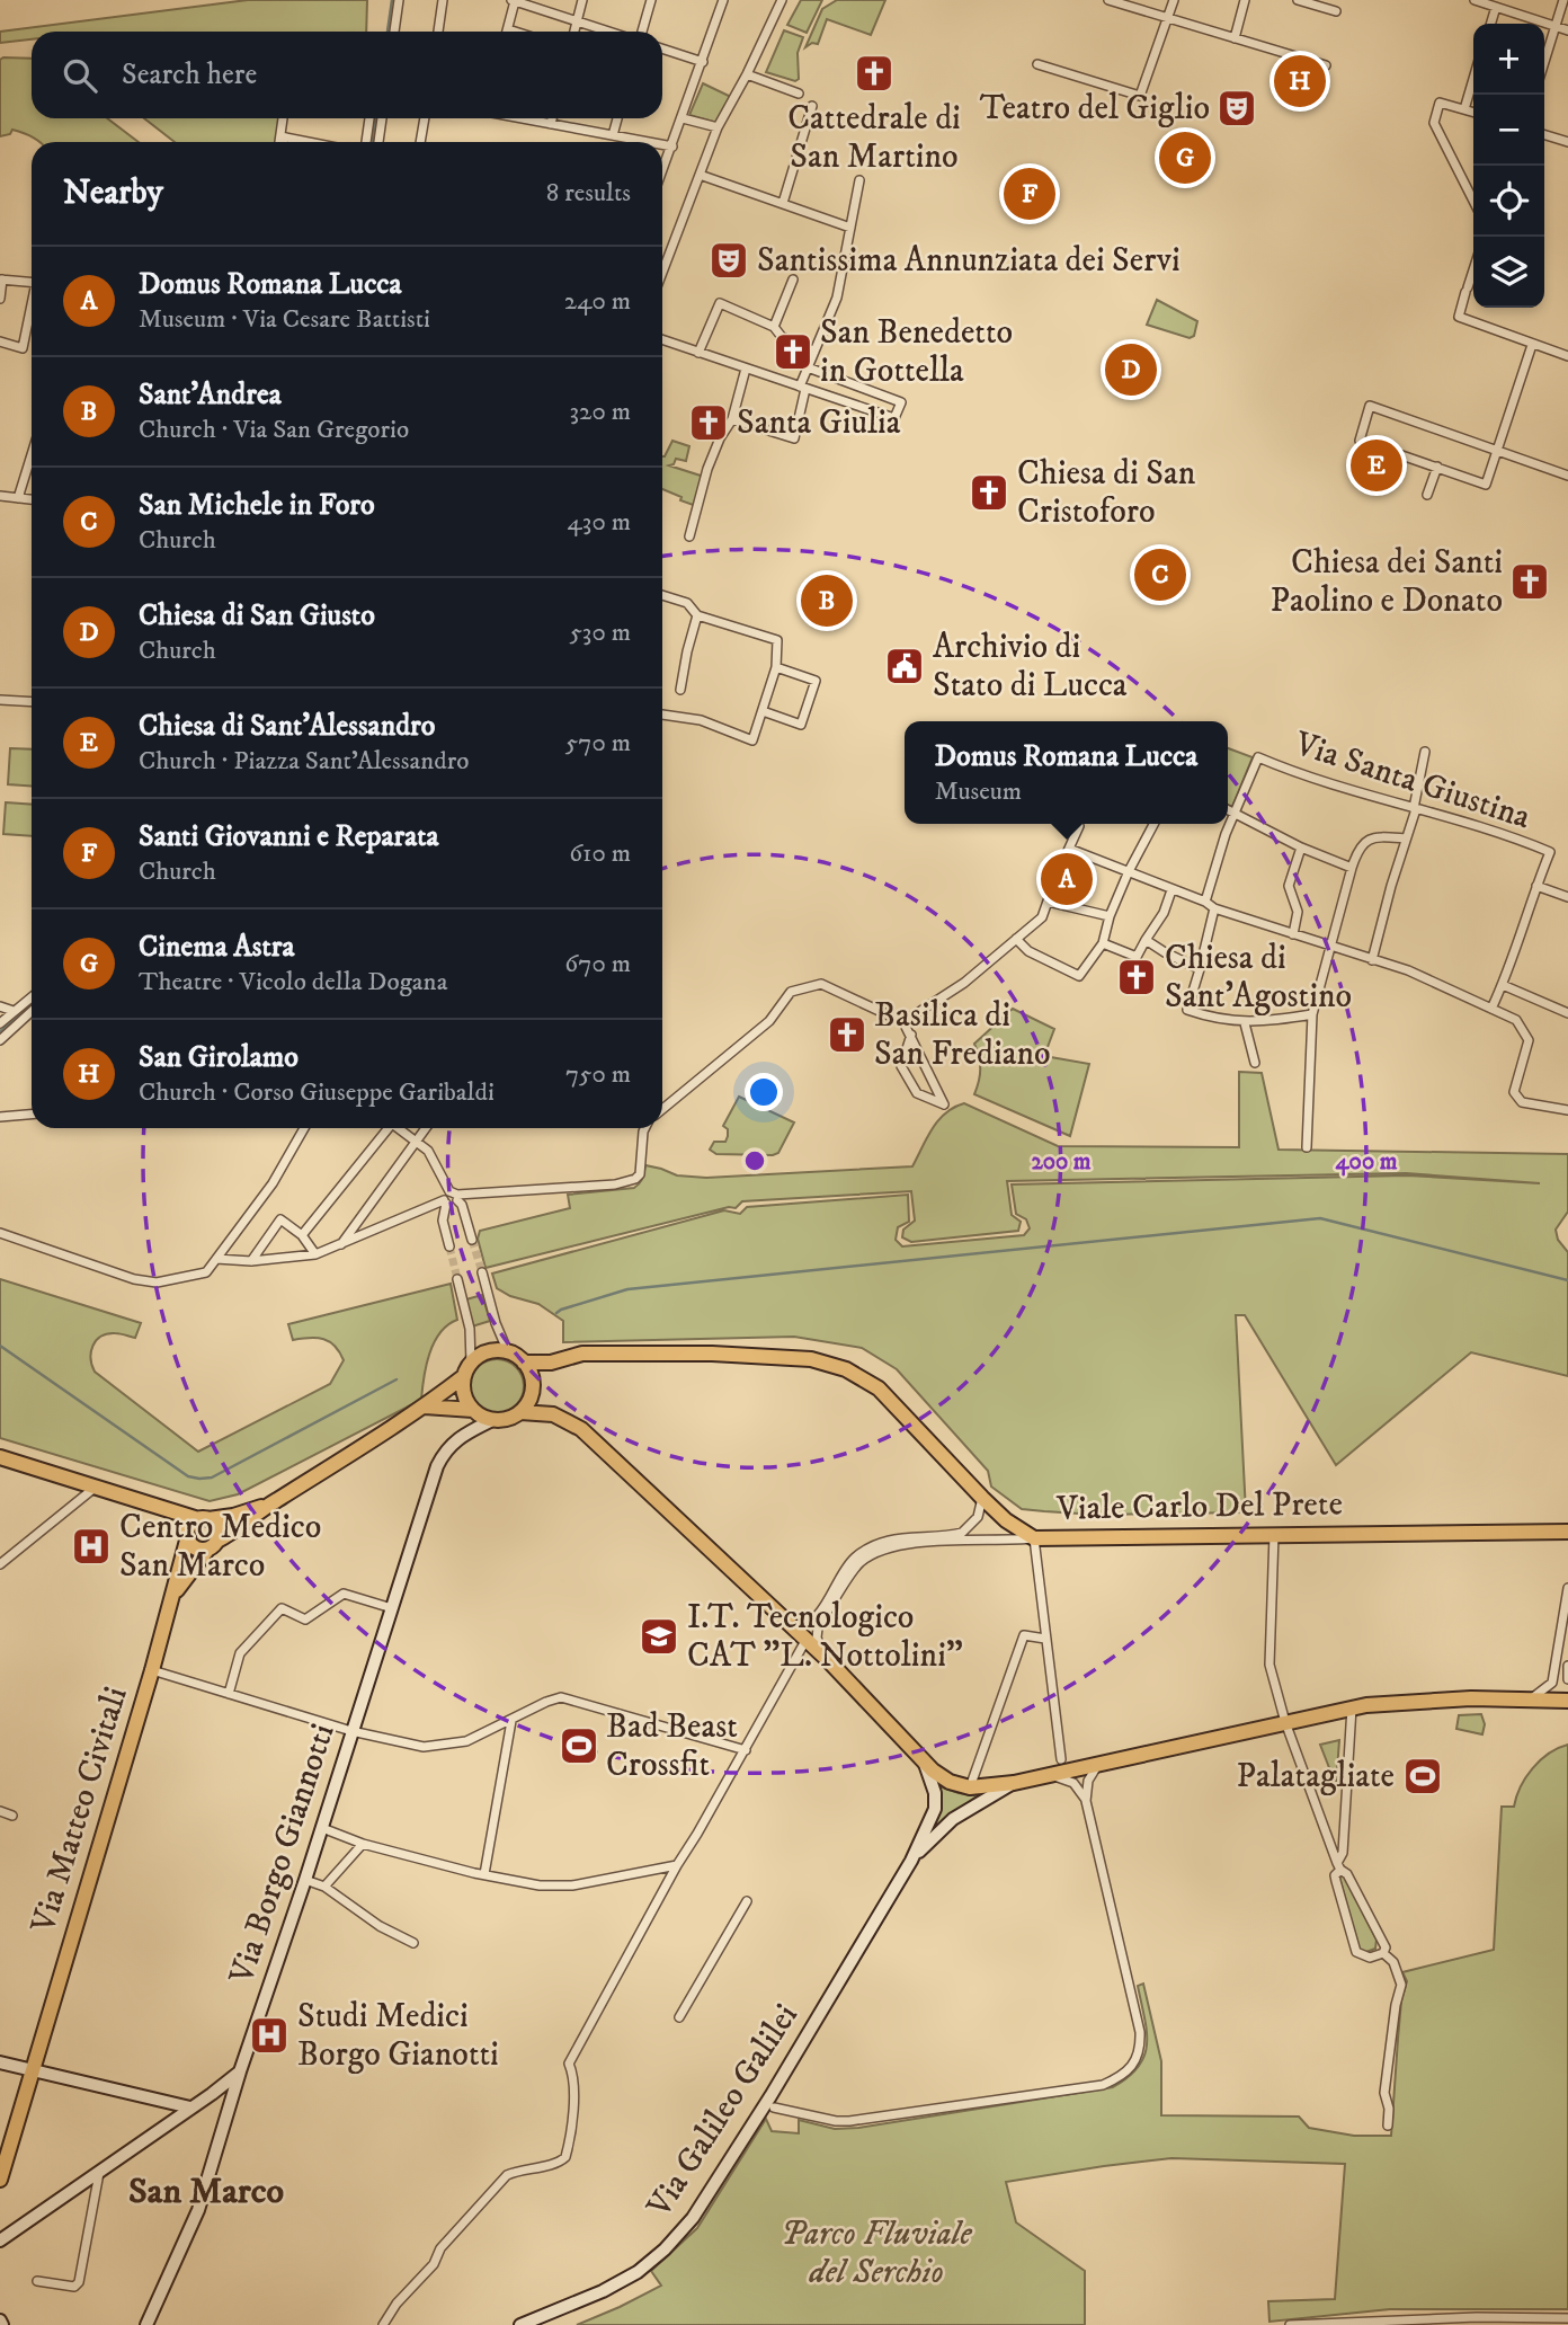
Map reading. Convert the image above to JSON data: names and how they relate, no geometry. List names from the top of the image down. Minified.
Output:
{"streets":{"main road":["Viale Carlo Del Prete","Via Matteo Civitali"],"street":["Via Santa Giustina","Via Borgo Giannotti","Via Galileo Galilei"]},"crossings":[["Viale Carlo Del Prete","Via Borgo Giannotti"]],"districts":["San Marco"],"parks":["Parco Fluviale del Serchio"],"places":{"church":["Cattedrale di San Martino","San Benedetto in Gottella","Santa Giulia","Chiesa di San Cristoforo","Chiesa dei Santi Paolino e Donato","Chiesa di Sant'Agostino","Basilica di San Frediano"],"theatre":["Teatro del Giglio","Santissima Annunziata dei Servi"],"public building":["Archivio di Stato di Lucca"],"hospital":["Centro Medico San Marco","Studi Medici Borgo Gianotti"],"school or university":["I.T. Tecnologico CAT \"L. Nottolini\""],"sports":["Bad Beast Crossfit","Palatagliate"]},"page":{"map_buttons":["+","−"],"search":"Search here","pins":["H","G","F","D","E","C","B","A"],"heading":["Nearby","8 results"],"list":[{"mark":"A","name":"Domus Romana Lucca","note":"Museum · Via Cesare Battisti","value":"240 m"},{"mark":"B","name":"Sant'Andrea","note":"Church · Via San Gregorio","value":"320 m"},{"mark":"C","name":"San Michele in Foro","note":"Church","value":"430 m"},{"mark":"D","name":"Chiesa di San Giusto","note":"Church","value":"530 m"},{"mark":"E","name":"Chiesa di Sant'Alessandro","note":"Church · Piazza Sant'Alessandro","value":"570 m"},{"mark":"F","name":"Santi Giovanni e Reparata","note":"Church","value":"610 m"},{"mark":"G","name":"Cinema Astra","note":"Theatre · Vicolo della Dogana","value":"670 m"},{"mark":"H","name":"San Girolamo","note":"Church · Corso Giuseppe Garibaldi","value":"750 m"}],"popup":["Domus Romana Lucca","Museum"]},"rings":["200 m","400 m"]}
